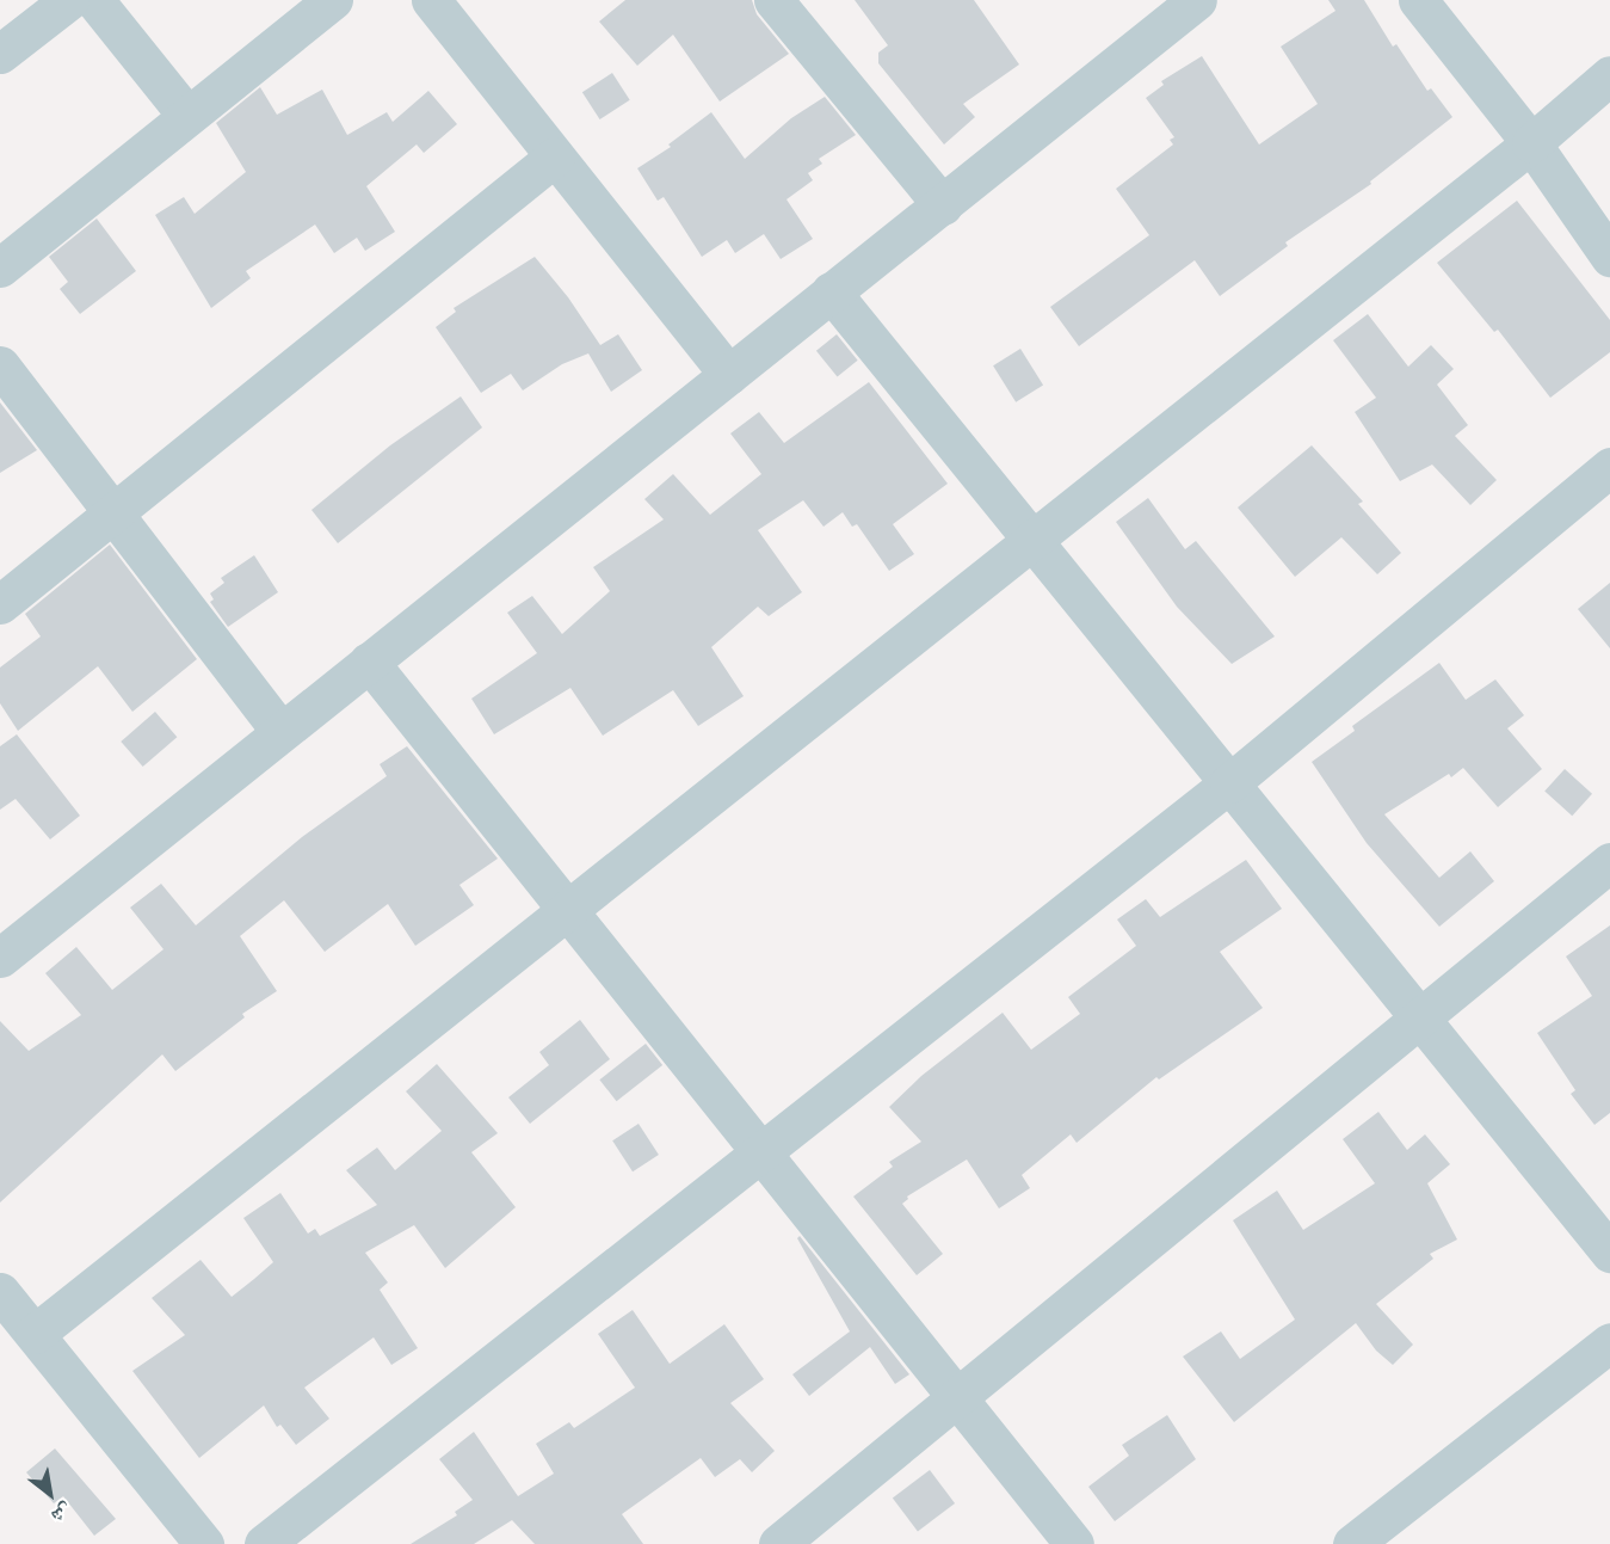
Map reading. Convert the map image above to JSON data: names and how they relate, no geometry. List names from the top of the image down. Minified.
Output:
{"north":"bottom right"}
